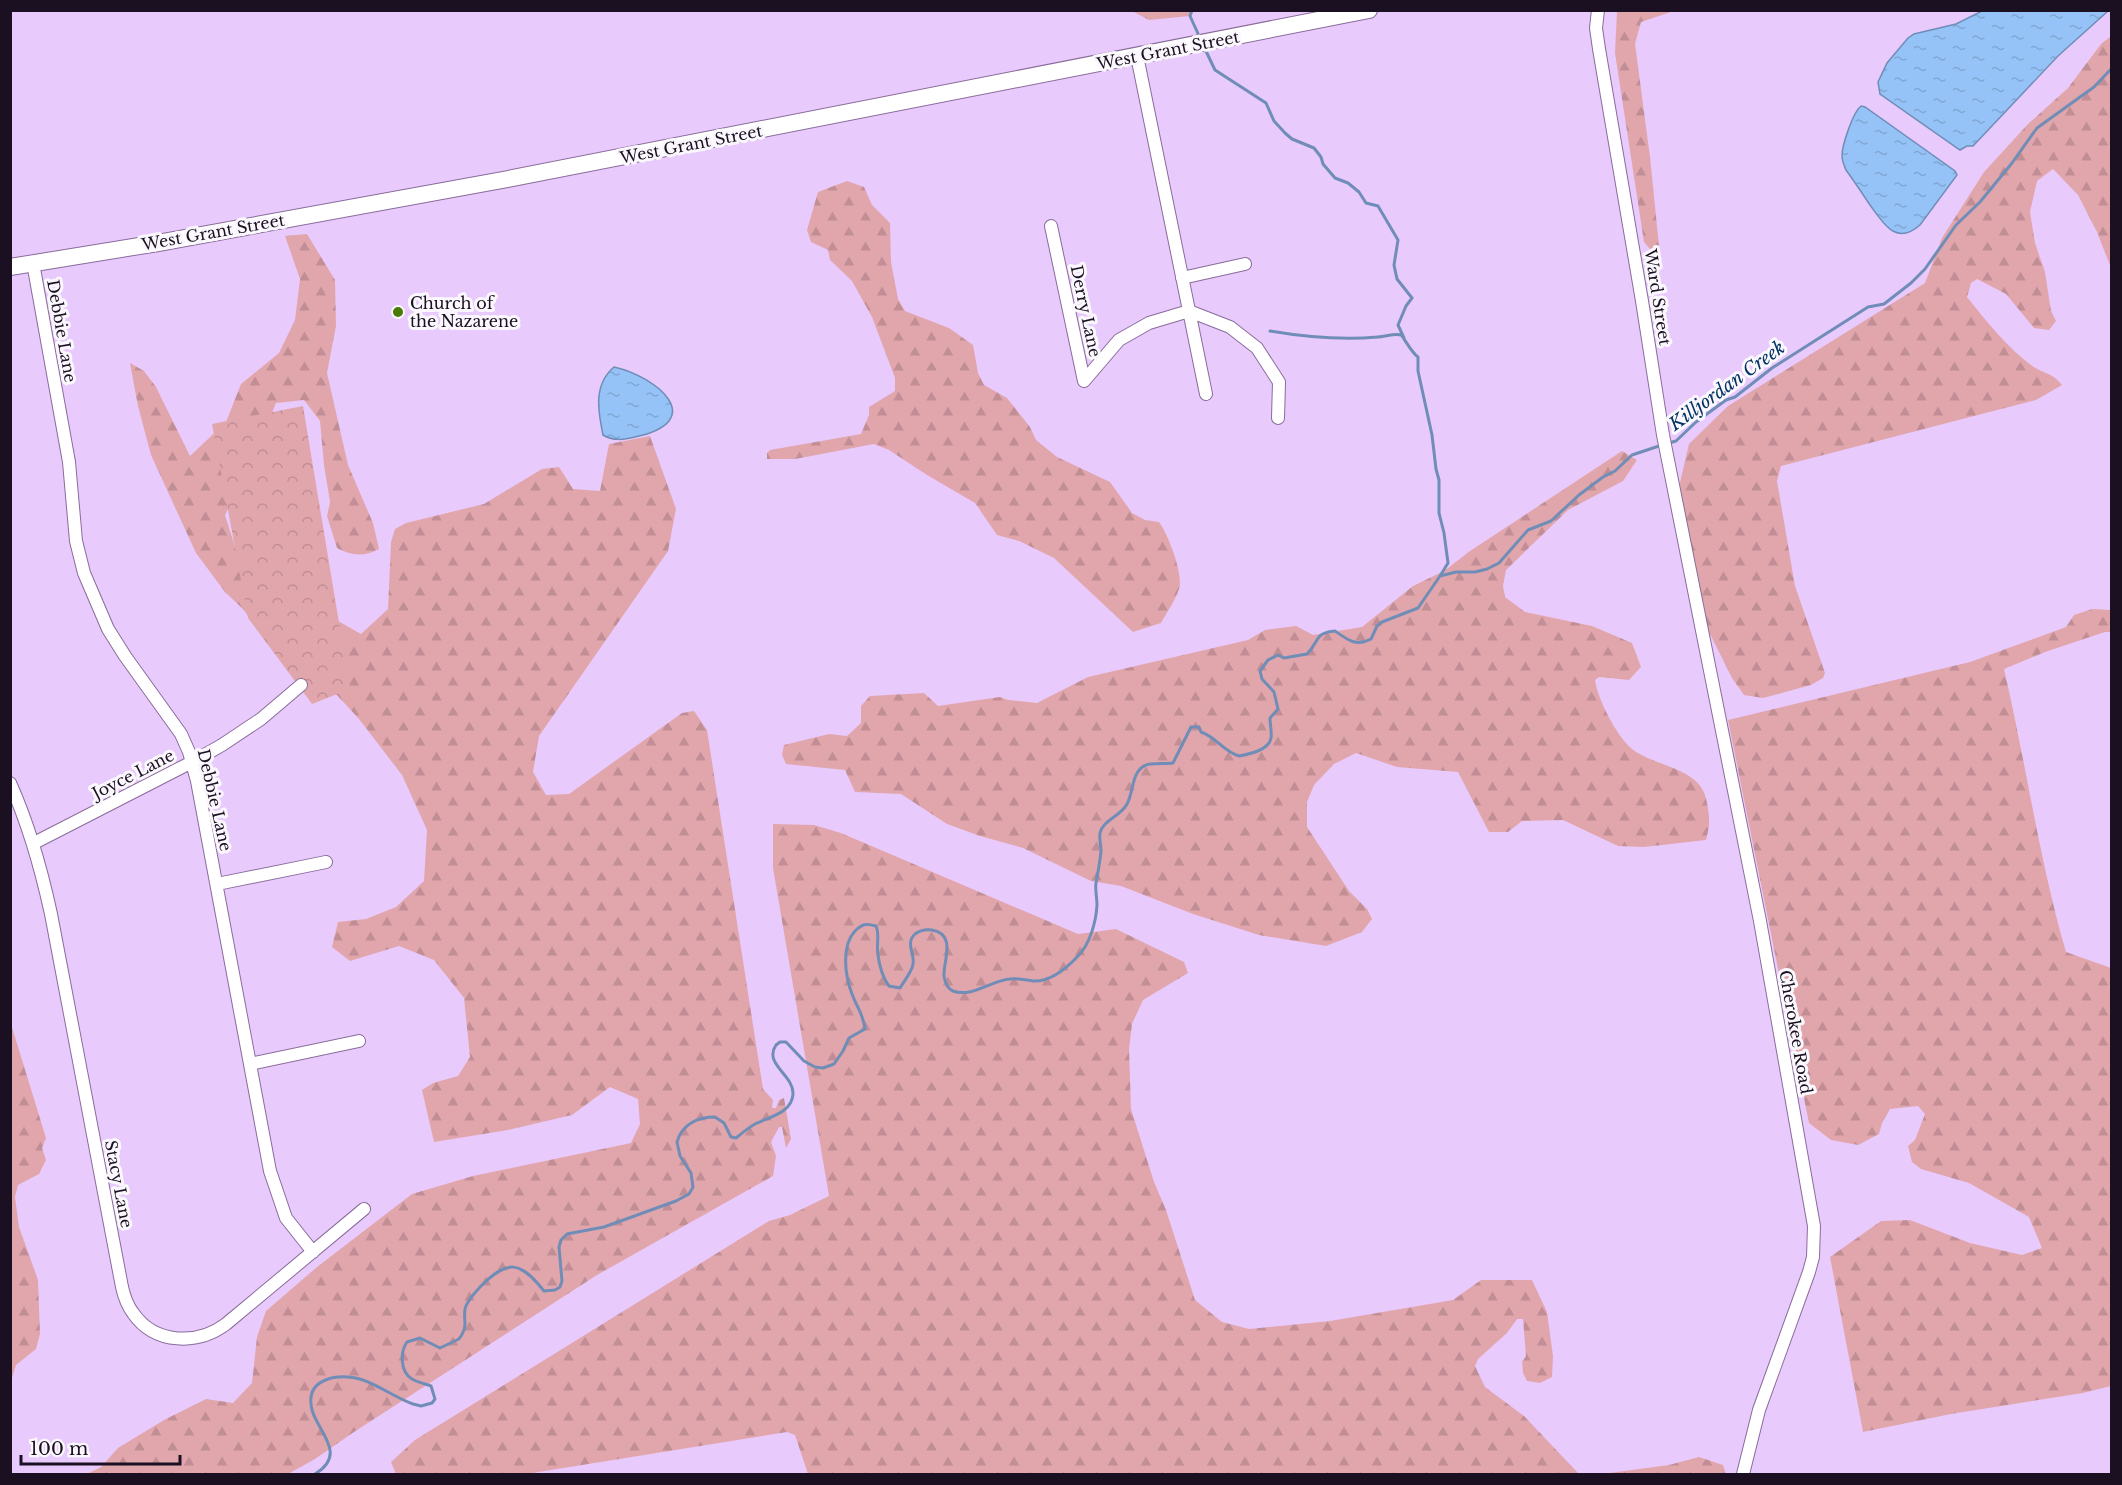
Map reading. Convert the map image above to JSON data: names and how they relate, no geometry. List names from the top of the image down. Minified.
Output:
{"streets":{"main road":["West Grant Street"],"street":["Ward Street","Derry Lane","Debbie Lane","Joyce Lane","Cherokee Road","Stacy Lane"]},"crossings":[["West Grant Street","Debbie Lane"],["Ward Street","Cherokee Road"],["Debbie Lane","Joyce Lane"],["Debbie Lane","Stacy Lane"],["Joyce Lane","Stacy Lane"]],"water":["Killjordan Creek"],"places":["Church of the Nazarene"],"scale_bar":"100 m"}
